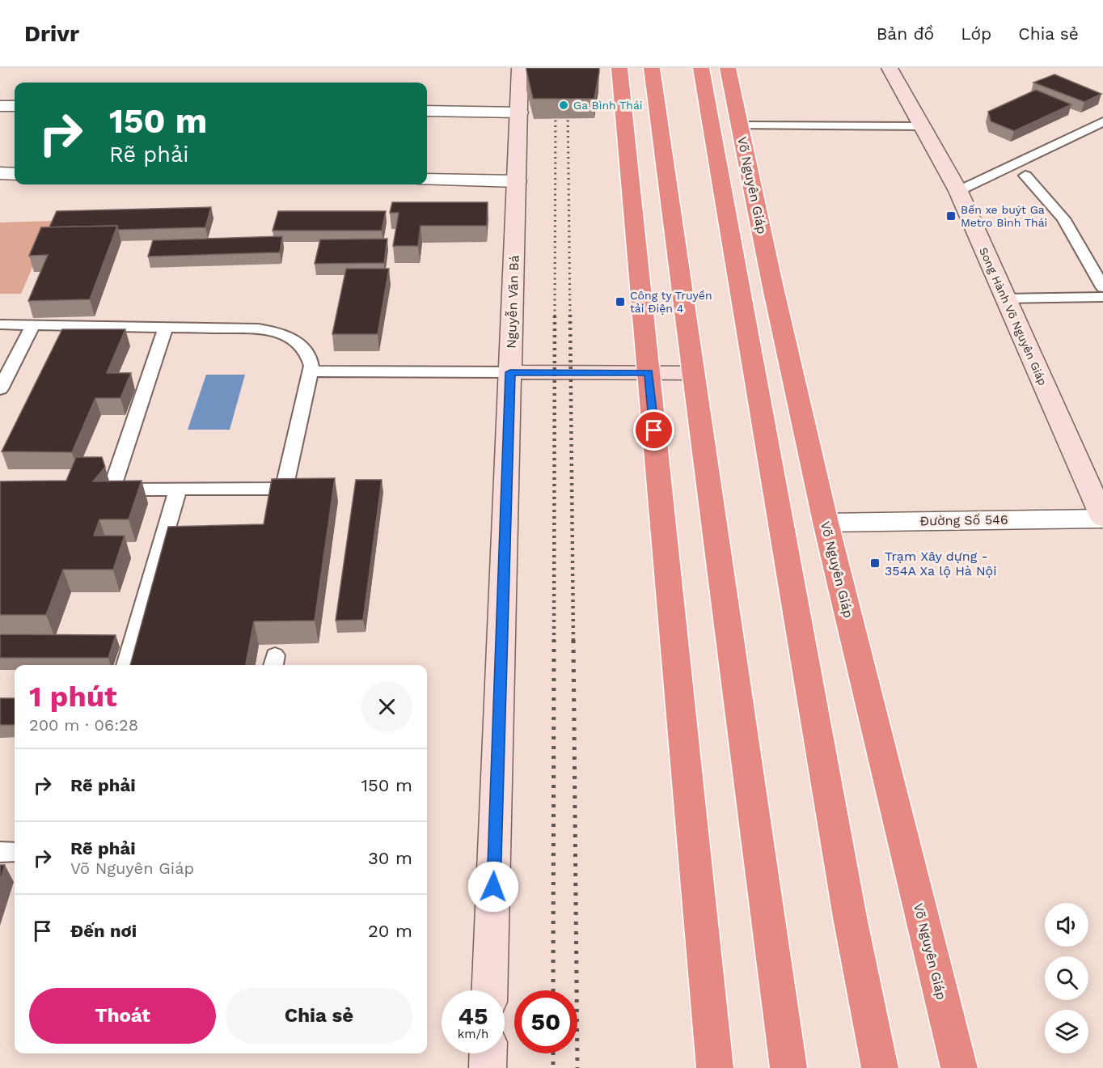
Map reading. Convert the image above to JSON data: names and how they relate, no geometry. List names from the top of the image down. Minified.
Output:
{"streets":{"highway":["Võ Nguyên Giáp"],"main road":["Nguyễn Văn Bá","Song Hành Võ Nguyên Giáp"],"street":["Đường Số 546"]},"crossings":[["Võ Nguyên Giáp","Đường Số 546"],["Song Hành Võ Nguyên Giáp","Đường Số 546"]],"places":{"other":["Ga Bình Thái"],"transit":["Bến xe buýt Ga Metro Bình Thái","Công ty Truyền tải Điện 4","Trạm Xây dựng - 354A Xa lộ Hà Nội"]},"page":{"header":"Drivr","nav":["Bản đồ","Lớp","Chia sẻ"],"turn":["150 m","Rẽ phải"],"heading":["1 phút","200 m · 06:28"],"list":[{"name":"Rẽ phải","value":"150 m"},{"name":"Rẽ phải","note":"Võ Nguyên Giáp","value":"30 m"},{"name":"Đến nơi","value":"20 m"}],"buttons":["Thoát","Chia sẻ"],"speed":"45 km/h","limit":"50"}}
